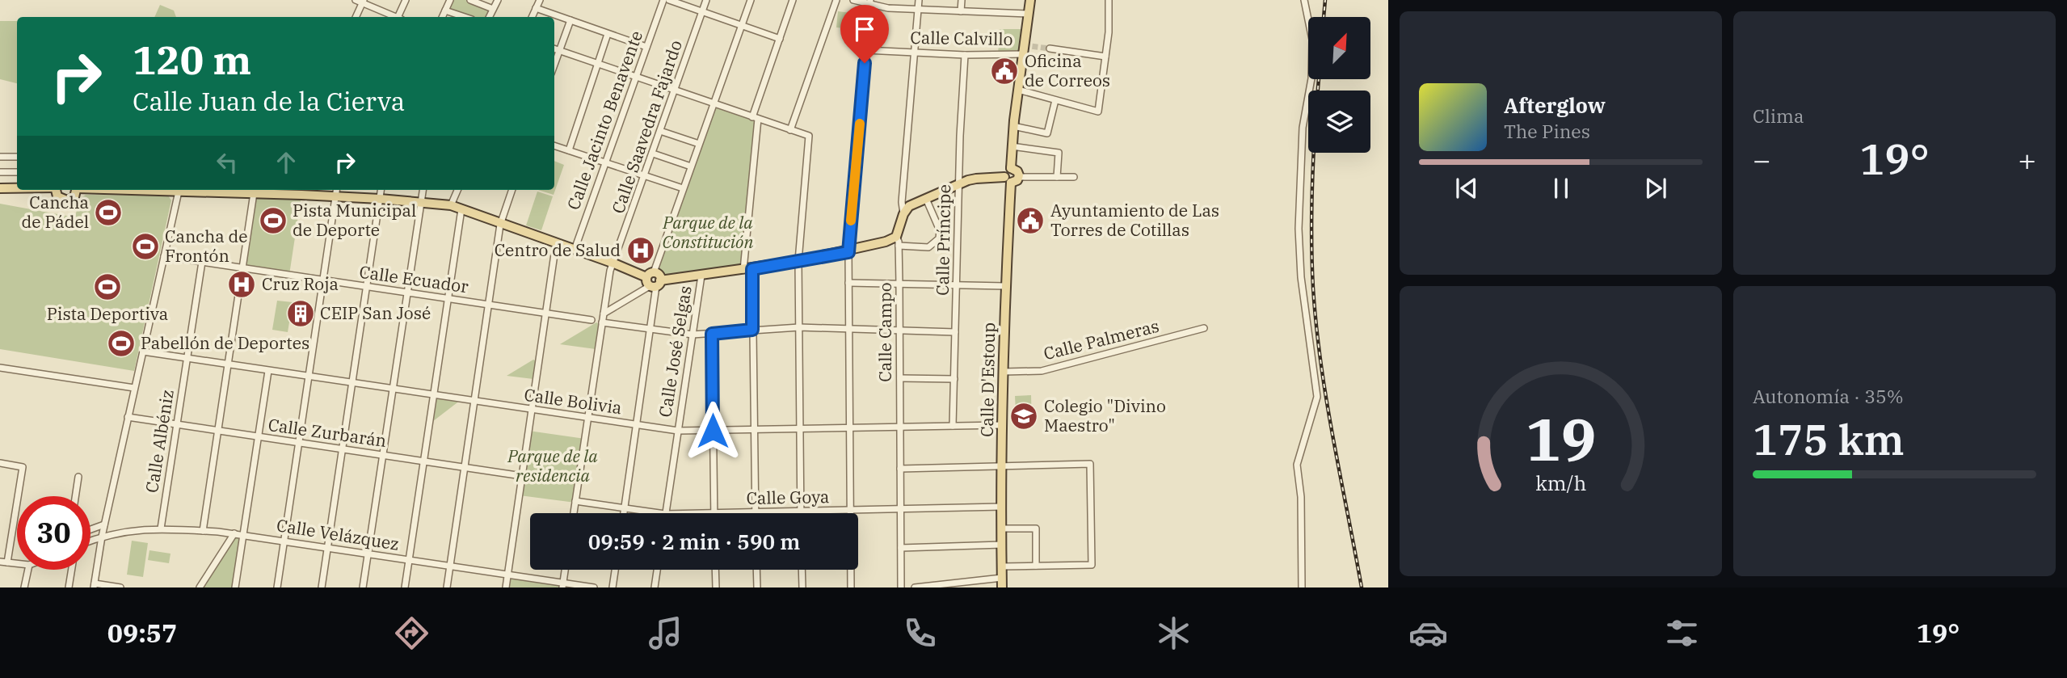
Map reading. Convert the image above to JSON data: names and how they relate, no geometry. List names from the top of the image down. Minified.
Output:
{"streets":{"main road":["Calle D'Estoup"],"street":["Calle Calvillo","Calle Jacinto Benavente","Calle Saavedra Fajardo","Calle Príncipe","Calle Ecuador","Calle Campo","Calle Palmeras","Calle José Selgas","Calle Bolivia","Calle Zurbarán","Calle Albéniz","Calle Goya","Calle Velázquez"]},"crossings":[["Calle Calvillo","Calle Príncipe"],["Calle Saavedra Fajardo","Calle Bolivia"],["Calle Saavedra Fajardo","Calle Goya"],["Calle Príncipe","Calle Bolivia"],["Calle Ecuador","Calle Albéniz"],["Calle Campo","Calle Bolivia"],["Calle Campo","Calle Goya"],["Calle Palmeras","Calle D'Estoup"],["Calle José Selgas","Calle Bolivia"],["Calle D'Estoup","Calle Bolivia"],["Calle D'Estoup","Calle Goya"],["Calle Bolivia","Calle Albéniz"],["Calle Zurbarán","Calle Albéniz"],["Calle Albéniz","Calle Velázquez"]],"parks":["Parque de la Constitución","Parque de la residencia"],"places":{"public building":["Oficina de Correos","Ayuntamiento de Las Torres de Cotillas"],"sports":["Cancha de Pádel","Pista Municipal de Deporte","Cancha de Frontón","Pista Deportiva","Pabellón de Deportes"],"hospital":["Centro de Salud","Cruz Roja"],"building":["CEIP San José"],"school or university":["Colegio \"Divino Maestro\""]},"north":"top right","page":{"tile":["Clima",["Autonomía · 35%","175 km"]],"turn":["120 m","Calle Juan de la Cierva"],"song":["Afterglow","The Pines"],"heat":["−","19°","+"],"limit":"30","trip":"09:59 · 2 min · 590 m","tabs":["09:57","19°"],"gauge":["19","km/h"]}}
